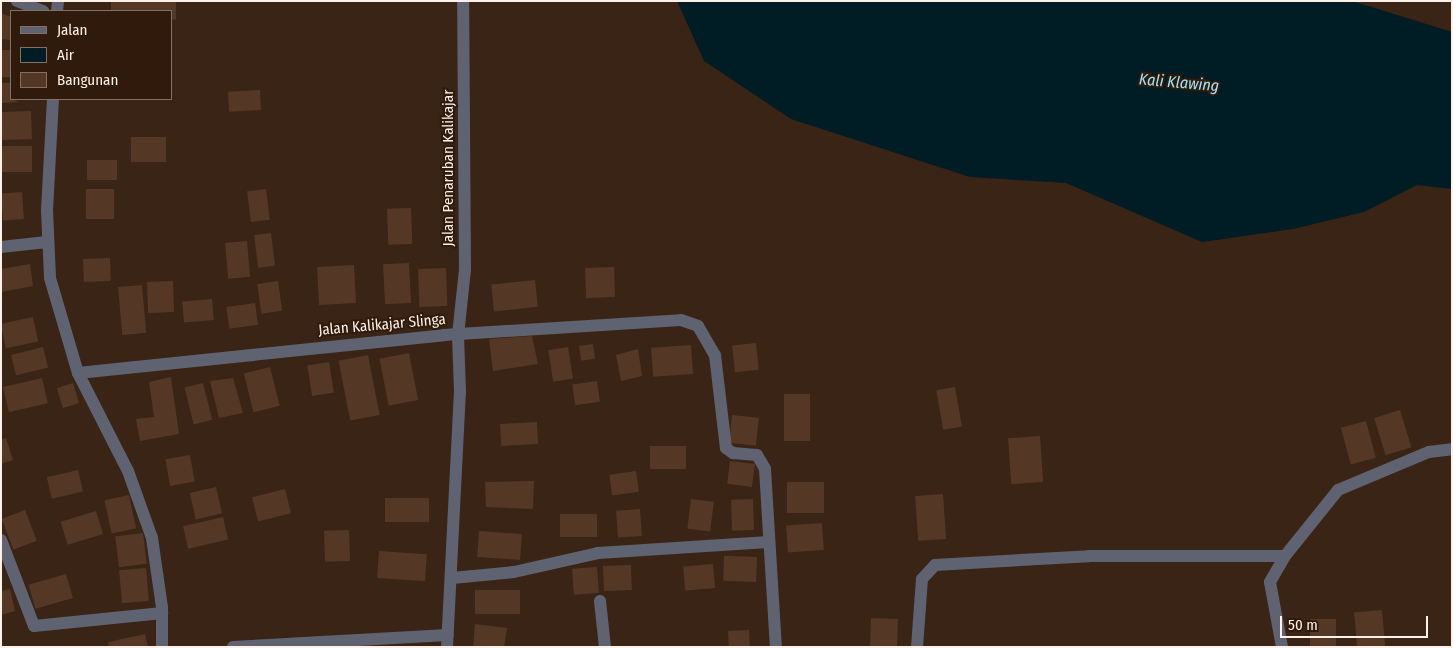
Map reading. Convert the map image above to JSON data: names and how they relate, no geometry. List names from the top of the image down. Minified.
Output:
{"streets":{"street":["Jalan Penaruban Kalikajar","Jalan Kalikajar Slinga"]},"crossings":[["Jalan Penaruban Kalikajar","Jalan Kalikajar Slinga"]],"water":["Kali Klawing"],"legend":["Jalan","Air","Bangunan"],"scale_bar":"50 m"}
